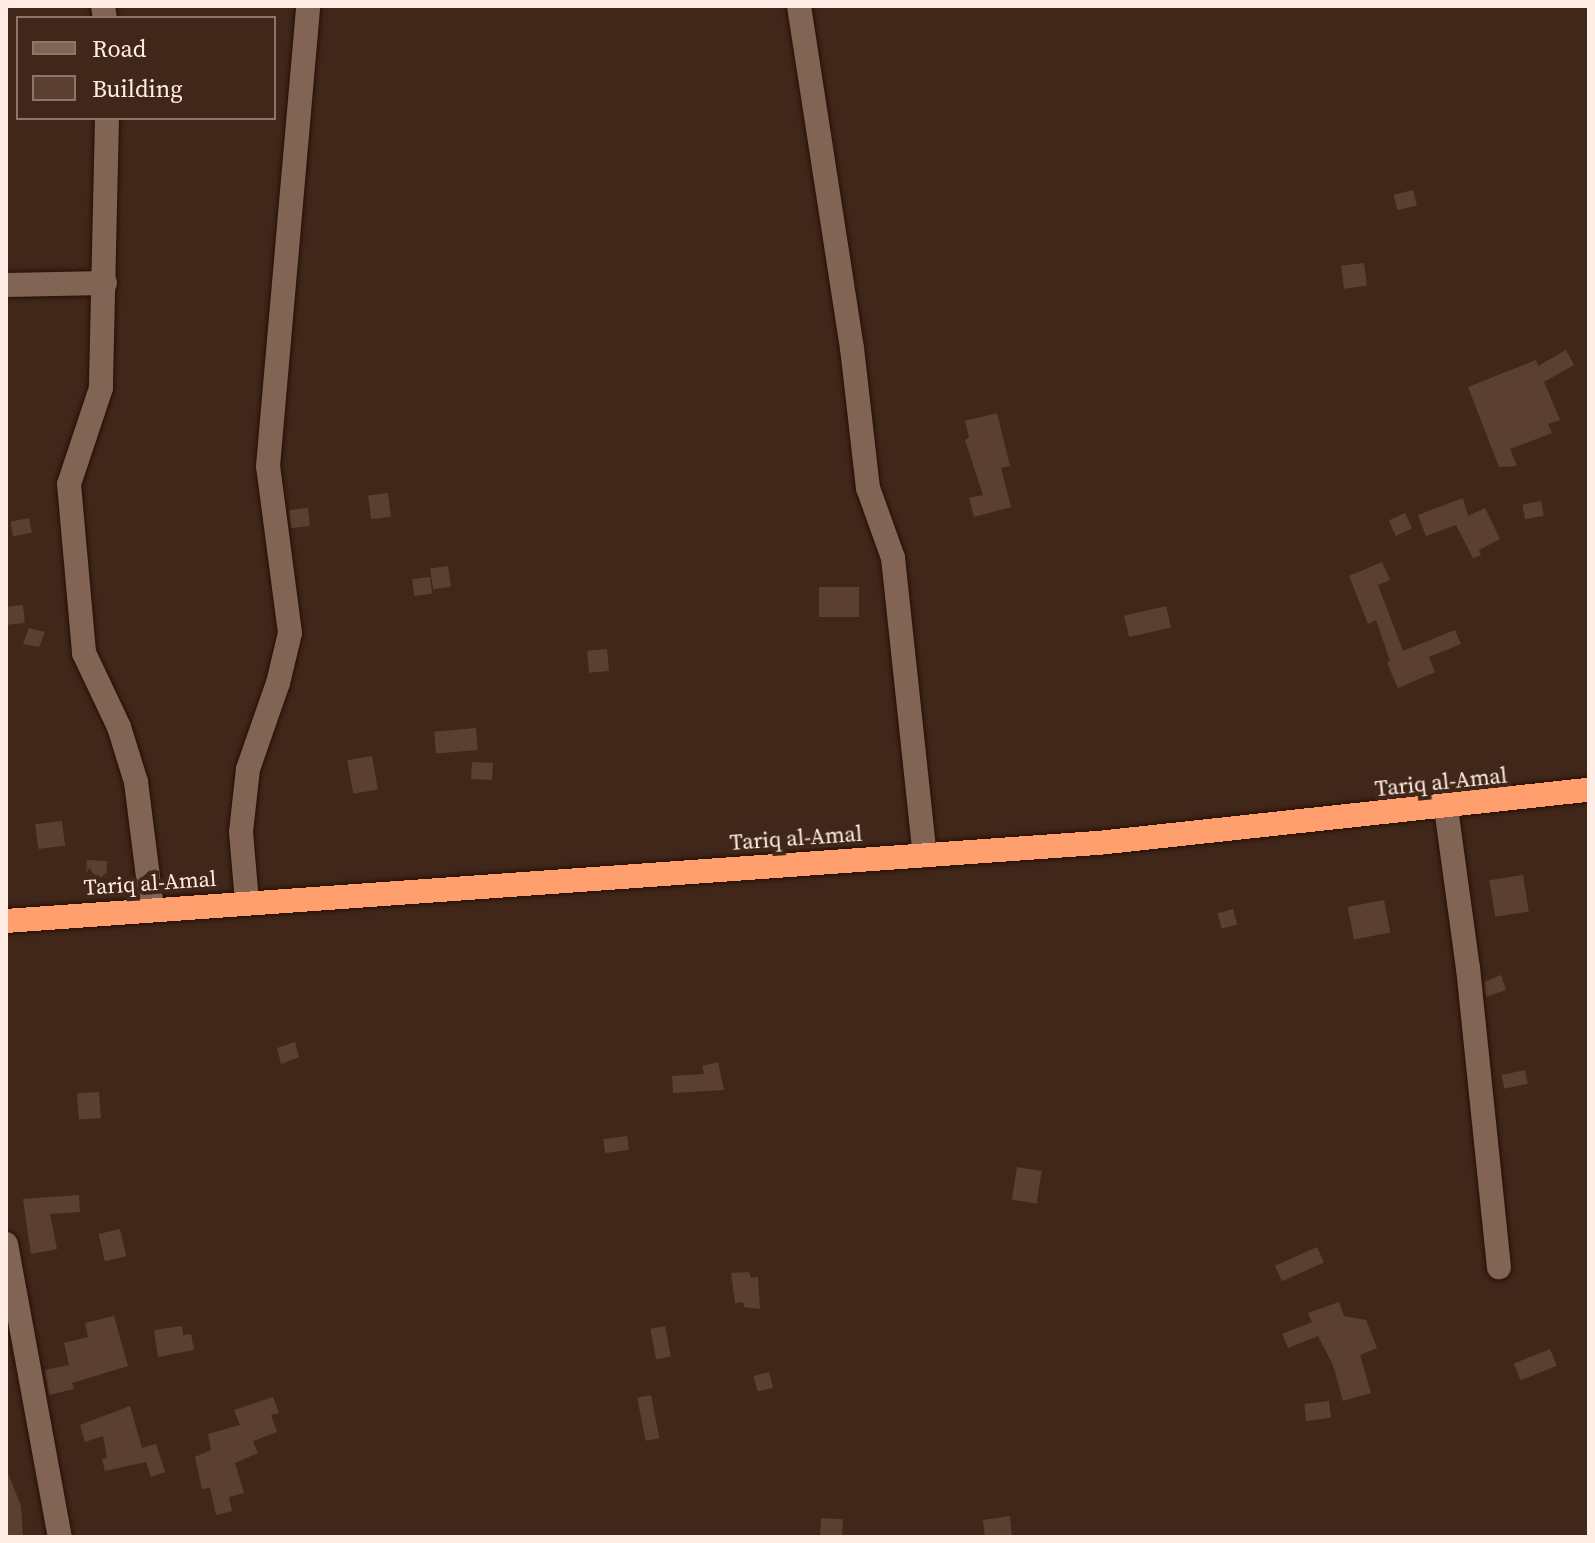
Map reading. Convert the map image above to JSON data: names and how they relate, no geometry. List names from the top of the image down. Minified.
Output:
{"streets":{"highway":["Tariq al-Amal"]},"legend":["Road","Building"]}
